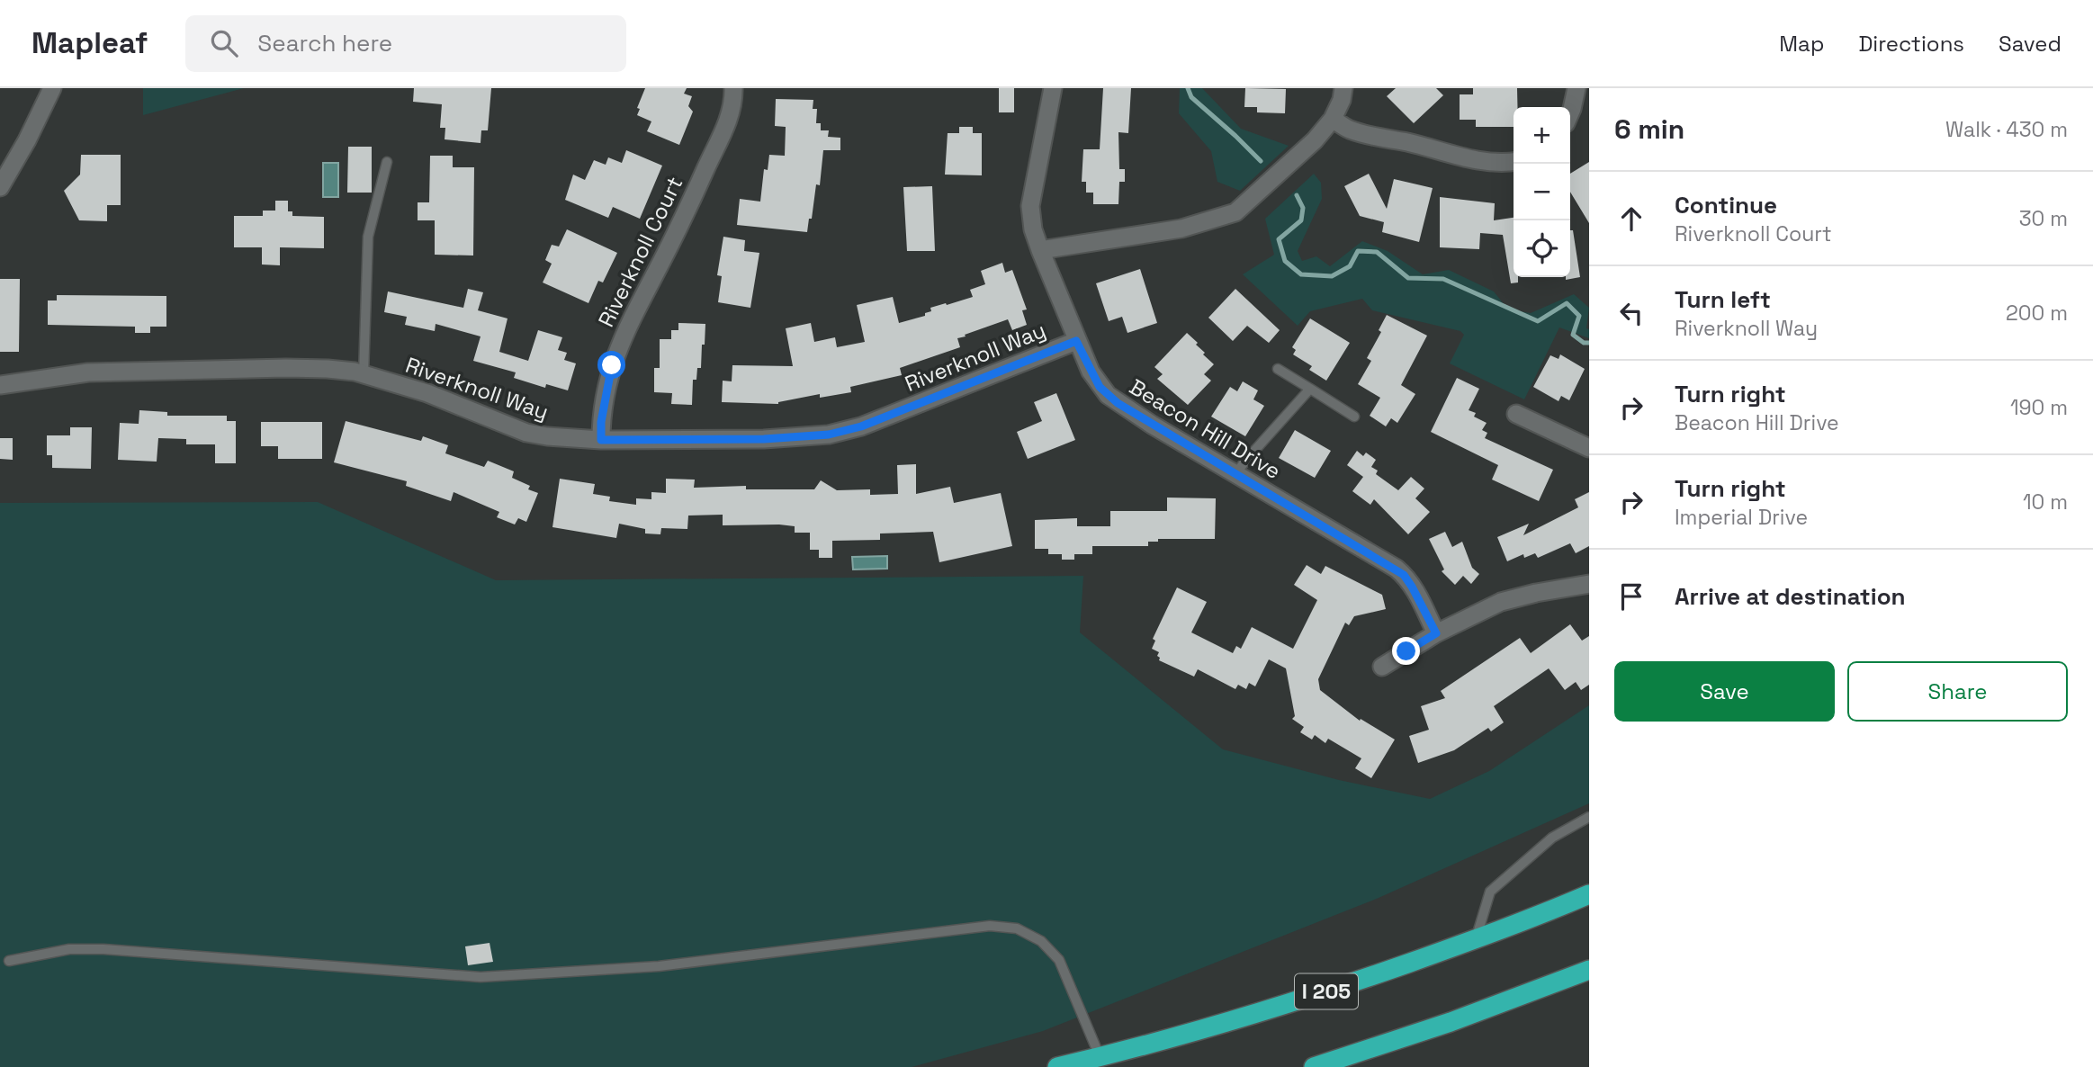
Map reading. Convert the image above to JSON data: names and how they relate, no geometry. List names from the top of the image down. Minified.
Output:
{"streets":{"highway":["I 205"],"street":["Riverknoll Court","Riverknoll Way","Beacon Hill Drive"]},"crossings":[["Riverknoll Court","Riverknoll Way"],["Riverknoll Way","Beacon Hill Drive"]],"page":{"header":"Mapleaf","search":"Search here","nav":["Map","Directions","Saved"],"heading":["6 min","Walk · 430 m"],"map_buttons":["+","−"],"list":[["Continue","Riverknoll Court","30 m"],["Turn left","Riverknoll Way","200 m"],["Turn right","Beacon Hill Drive","190 m"],["Turn right","Imperial Drive","10 m"],"Arrive at destination"],"buttons":["Save","Share"]}}
